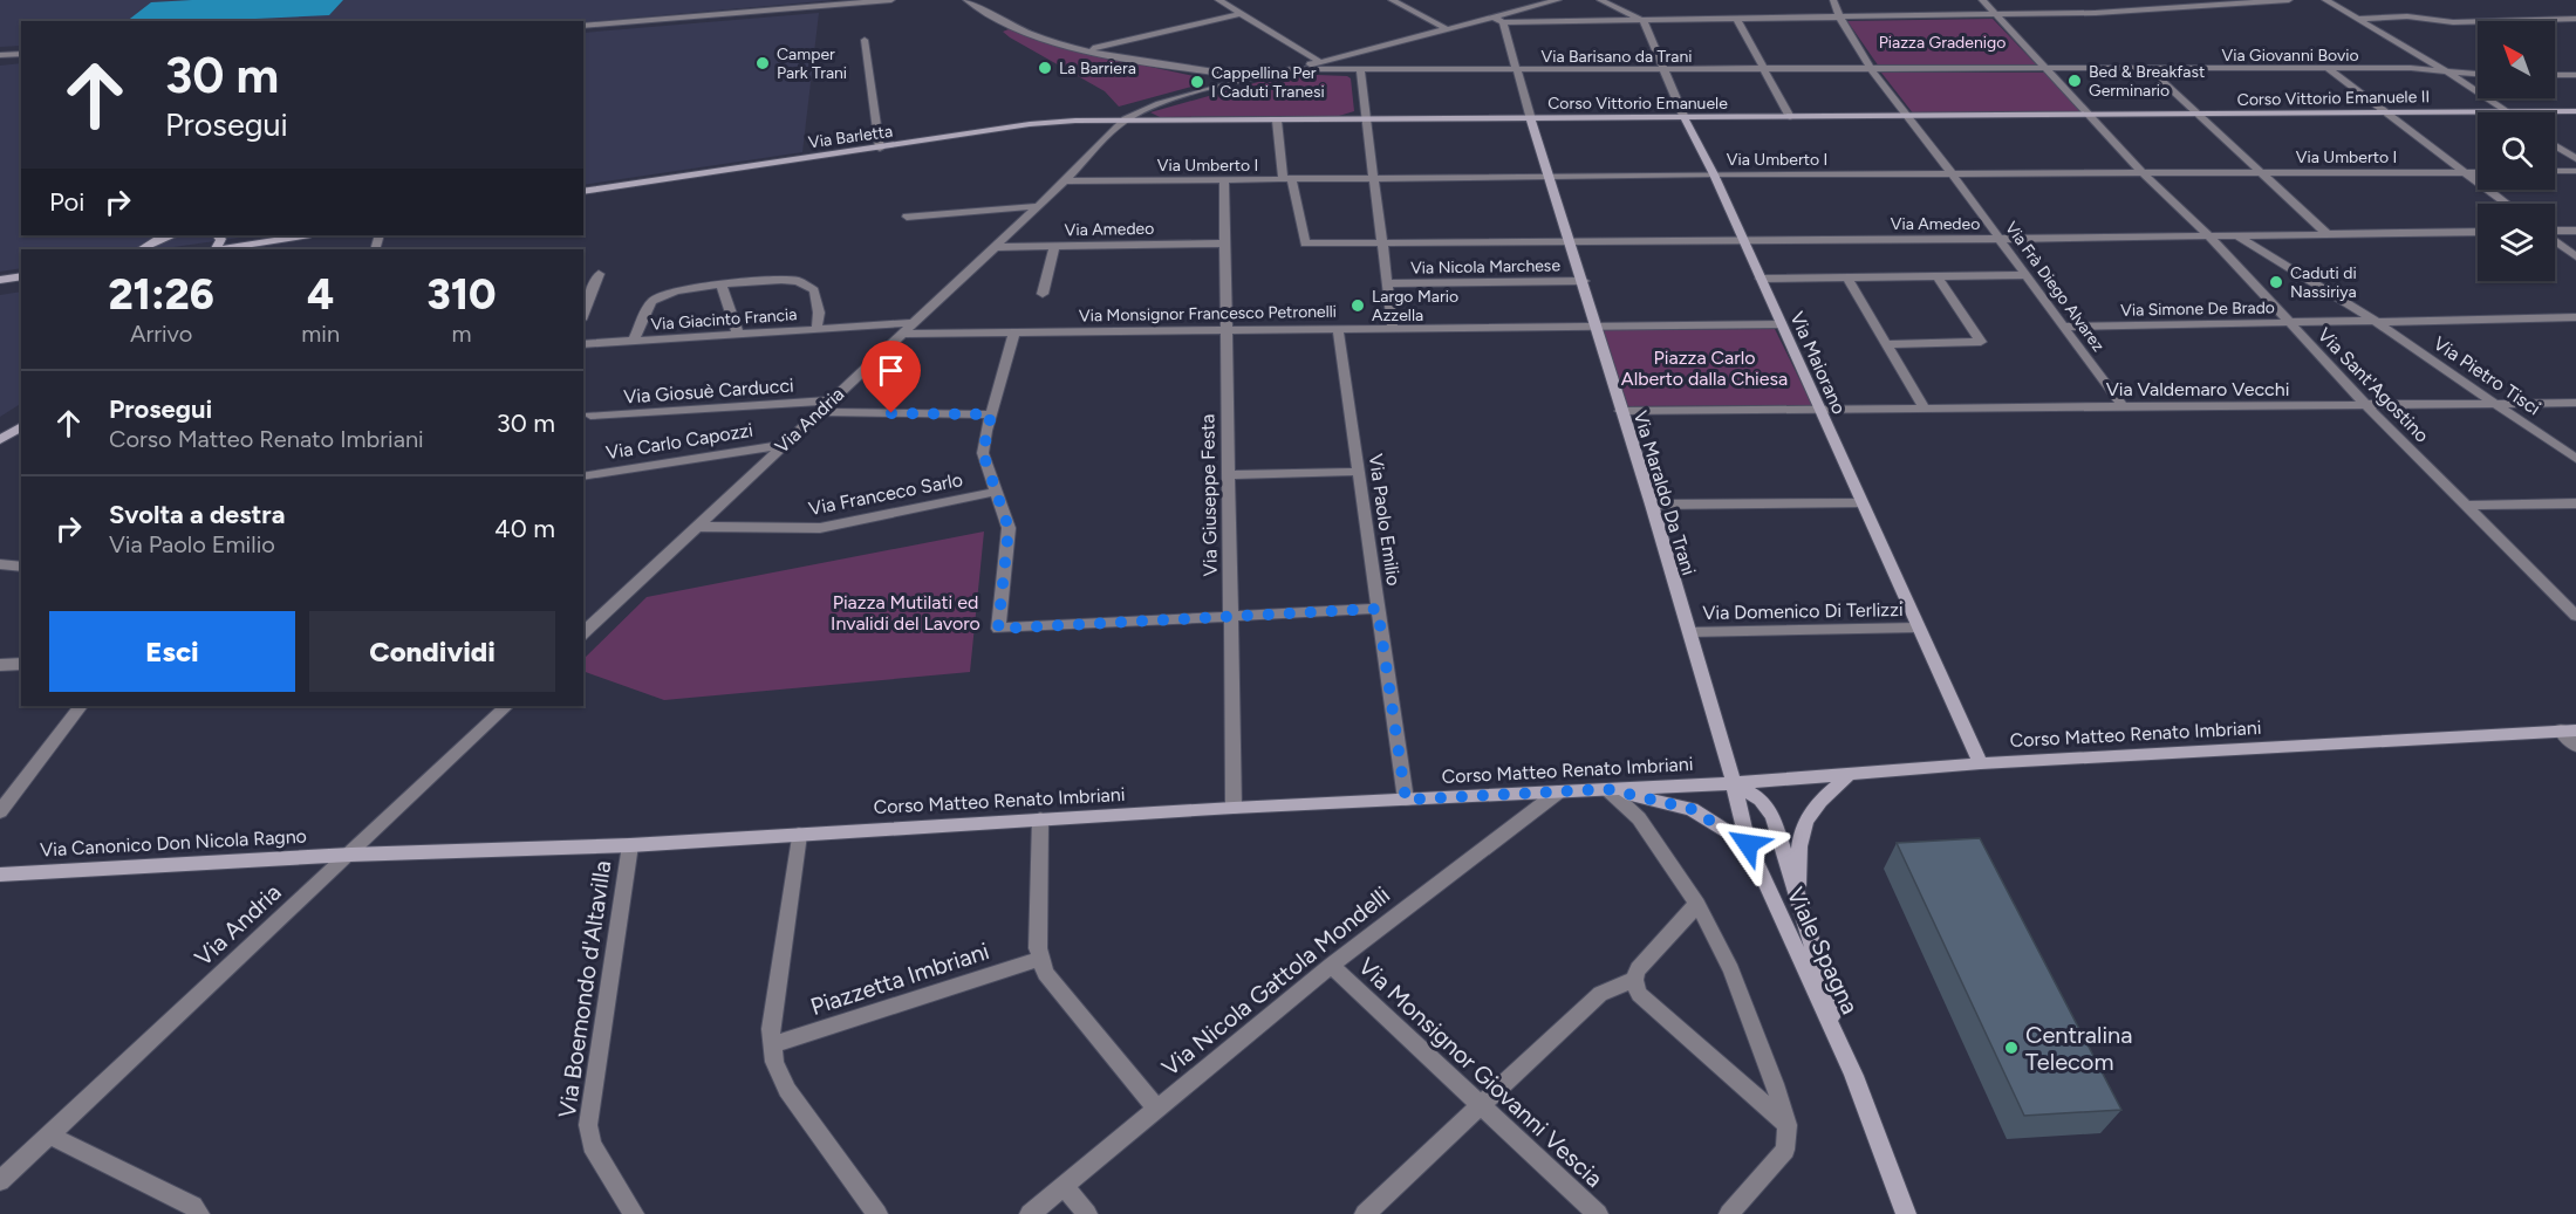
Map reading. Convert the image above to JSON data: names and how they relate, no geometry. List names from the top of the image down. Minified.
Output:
{"streets":{"street":["Via Giovanni Bovio","Via Barisano da Trani","Corso Vittorio Emanuele II","Corso Vittorio Emanuele","Via Barletta","Via Umberto I","Via Amedeo","Via Nicola Marchese","Via Frà Diego Alvarez","Via Simone De Brado","Via Monsignor Francesco Petronelli","Via Giacinto Francia","Via Maiorano","Via Pietro Tisci","Via Sant'Agostino","Via Valdemaro Vecchi","Via Giosuè Carducci","Via Andria","Via Carlo Capozzi","Via Maraldo Da Trani","Via Franceco Sarlo","Via Giuseppe Festa","Via Paolo Emilio","Via Domenico Di Terlizzi","Corso Matteo Renato Imbriani","Via Canonico Don Nicola Ragno","Viale Spagna","Piazzetta Imbriani","Via Nicola Gattola Mondelli","Via Boemondo d'Altavilla","Via Monsignor Giovanni Vescia"]},"crossings":[["Via Barisano da Trani","Via Maiorano"],["Via Barisano da Trani","Via Maraldo Da Trani"],["Corso Vittorio Emanuele II","Via Sant'Agostino"],["Corso Vittorio Emanuele","Via Barletta"],["Corso Vittorio Emanuele","Via Frà Diego Alvarez"],["Corso Vittorio Emanuele","Via Maiorano"],["Corso Vittorio Emanuele","Via Maraldo Da Trani"],["Via Barletta","Via Andria"],["Via Umberto I","Via Frà Diego Alvarez"],["Via Umberto I","Via Maiorano"],["Via Umberto I","Via Sant'Agostino"],["Via Umberto I","Via Andria"],["Via Umberto I","Via Maraldo Da Trani"],["Via Umberto I","Via Giuseppe Festa"],["Via Amedeo","Via Frà Diego Alvarez"],["Via Amedeo","Via Maiorano"],["Via Amedeo","Via Pietro Tisci"],["Via Amedeo","Via Sant'Agostino"],["Via Amedeo","Via Andria"],["Via Amedeo","Via Maraldo Da Trani"],["Via Amedeo","Via Giuseppe Festa"],["Via Nicola Marchese","Via Maraldo Da Trani"],["Via Frà Diego Alvarez","Via Simone De Brado"],["Via Frà Diego Alvarez","Via Valdemaro Vecchi"],["Via Simone De Brado","Via Pietro Tisci"],["Via Simone De Brado","Via Sant'Agostino"],["Via Monsignor Francesco Petronelli","Via Andria"],["Via Monsignor Francesco Petronelli","Via Maraldo Da Trani"],["Via Monsignor Francesco Petronelli","Via Giuseppe Festa"],["Via Monsignor Francesco Petronelli","Via Paolo Emilio"],["Via Giacinto Francia","Via Andria"],["Via Maiorano","Via Valdemaro Vecchi"],["Via Maiorano","Via Domenico Di Terlizzi"],["Via Maiorano","Corso Matteo Renato Imbriani"],["Via Pietro Tisci","Via Valdemaro Vecchi"],["Via Sant'Agostino","Via Valdemaro Vecchi"],["Via Giosuè Carducci","Via Andria"],["Via Andria","Via Carlo Capozzi"],["Via Andria","Via Franceco Sarlo"],["Via Andria","Corso Matteo Renato Imbriani"],["Via Andria","Via Canonico Don Nicola Ragno"],["Via Maraldo Da Trani","Via Domenico Di Terlizzi"],["Via Maraldo Da Trani","Corso Matteo Renato Imbriani"],["Via Maraldo Da Trani","Viale Spagna"],["Via Giuseppe Festa","Corso Matteo Renato Imbriani"],["Via Paolo Emilio","Corso Matteo Renato Imbriani"],["Corso Matteo Renato Imbriani","Via Canonico Don Nicola Ragno"],["Corso Matteo Renato Imbriani","Viale Spagna"],["Corso Matteo Renato Imbriani","Via Nicola Gattola Mondelli"],["Corso Matteo Renato Imbriani","Via Boemondo d'Altavilla"],["Via Nicola Gattola Mondelli","Via Monsignor Giovanni Vescia"]],"parks":["Piazza Gradenigo","Piazza Carlo Alberto dalla Chiesa","Piazza Mutilati ed Invalidi del Lavoro"],"places":["Camper Park Trani","La Barriera","Bed & Breakfast Germinario","Cappellina Per I Caduti Tranesi","Caduti di Nassiriya","Largo Mario Azzella","Centralina Telecom"],"north":"top left","page":{"turn":["30 m","Prosegui"],"then":"Poi","eta":["21:26","Arrivo","4","min","310","m"],"list":[{"name":"Prosegui","note":"Corso Matteo Renato Imbriani","value":"30 m"},{"name":"Svolta a destra","note":"Via Paolo Emilio","value":"40 m"}],"buttons":["Esci","Condividi"]}}
